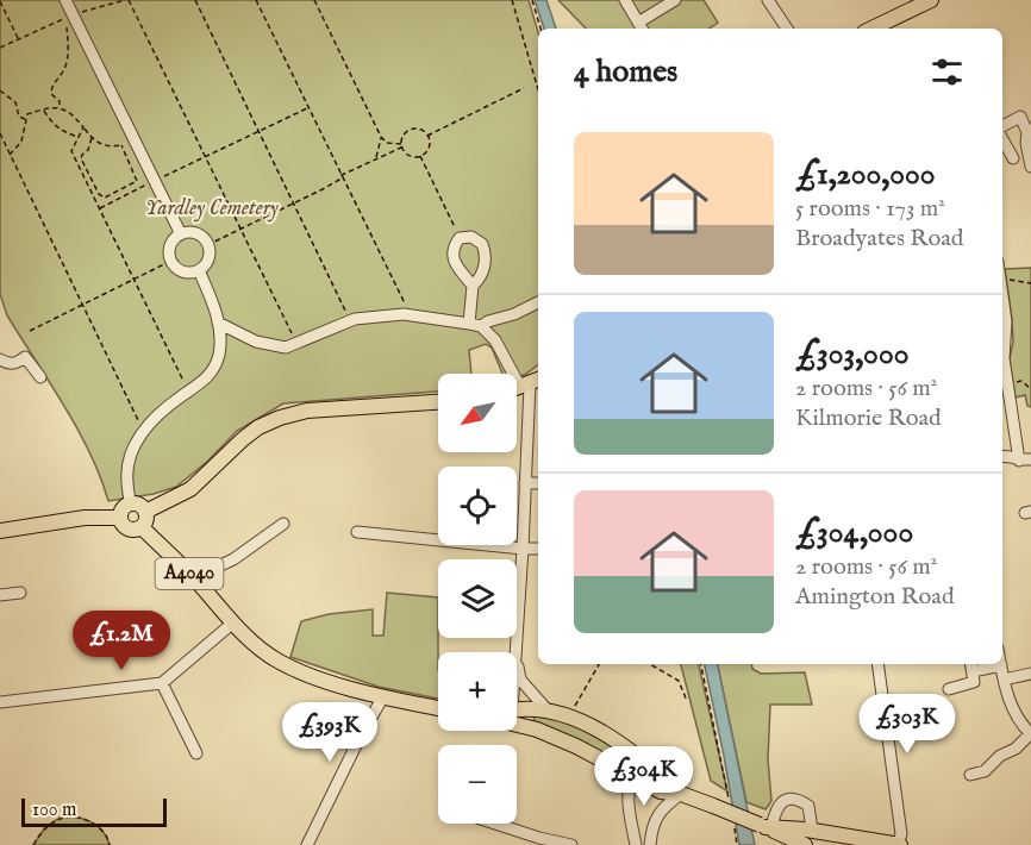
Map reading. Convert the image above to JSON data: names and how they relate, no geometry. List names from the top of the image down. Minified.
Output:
{"streets":{"main road":["A4040"]},"parks":["Yardley Cemetery"],"scale_bar":"100 m","north":"bottom left","page":{"heading":"4 homes","list":[{"name":"£1,200,000","note":"5 rooms · 173 m² · Broadyates Road"},{"name":"£303,000","note":"2 rooms · 56 m² · Kilmorie Road"},{"name":"£304,000","note":"2 rooms · 56 m² · Amington Road"}],"map_buttons":["+","−"],"price":["£1.2M","£303K","£393K","£304K"],"scale":"100 m"}}
